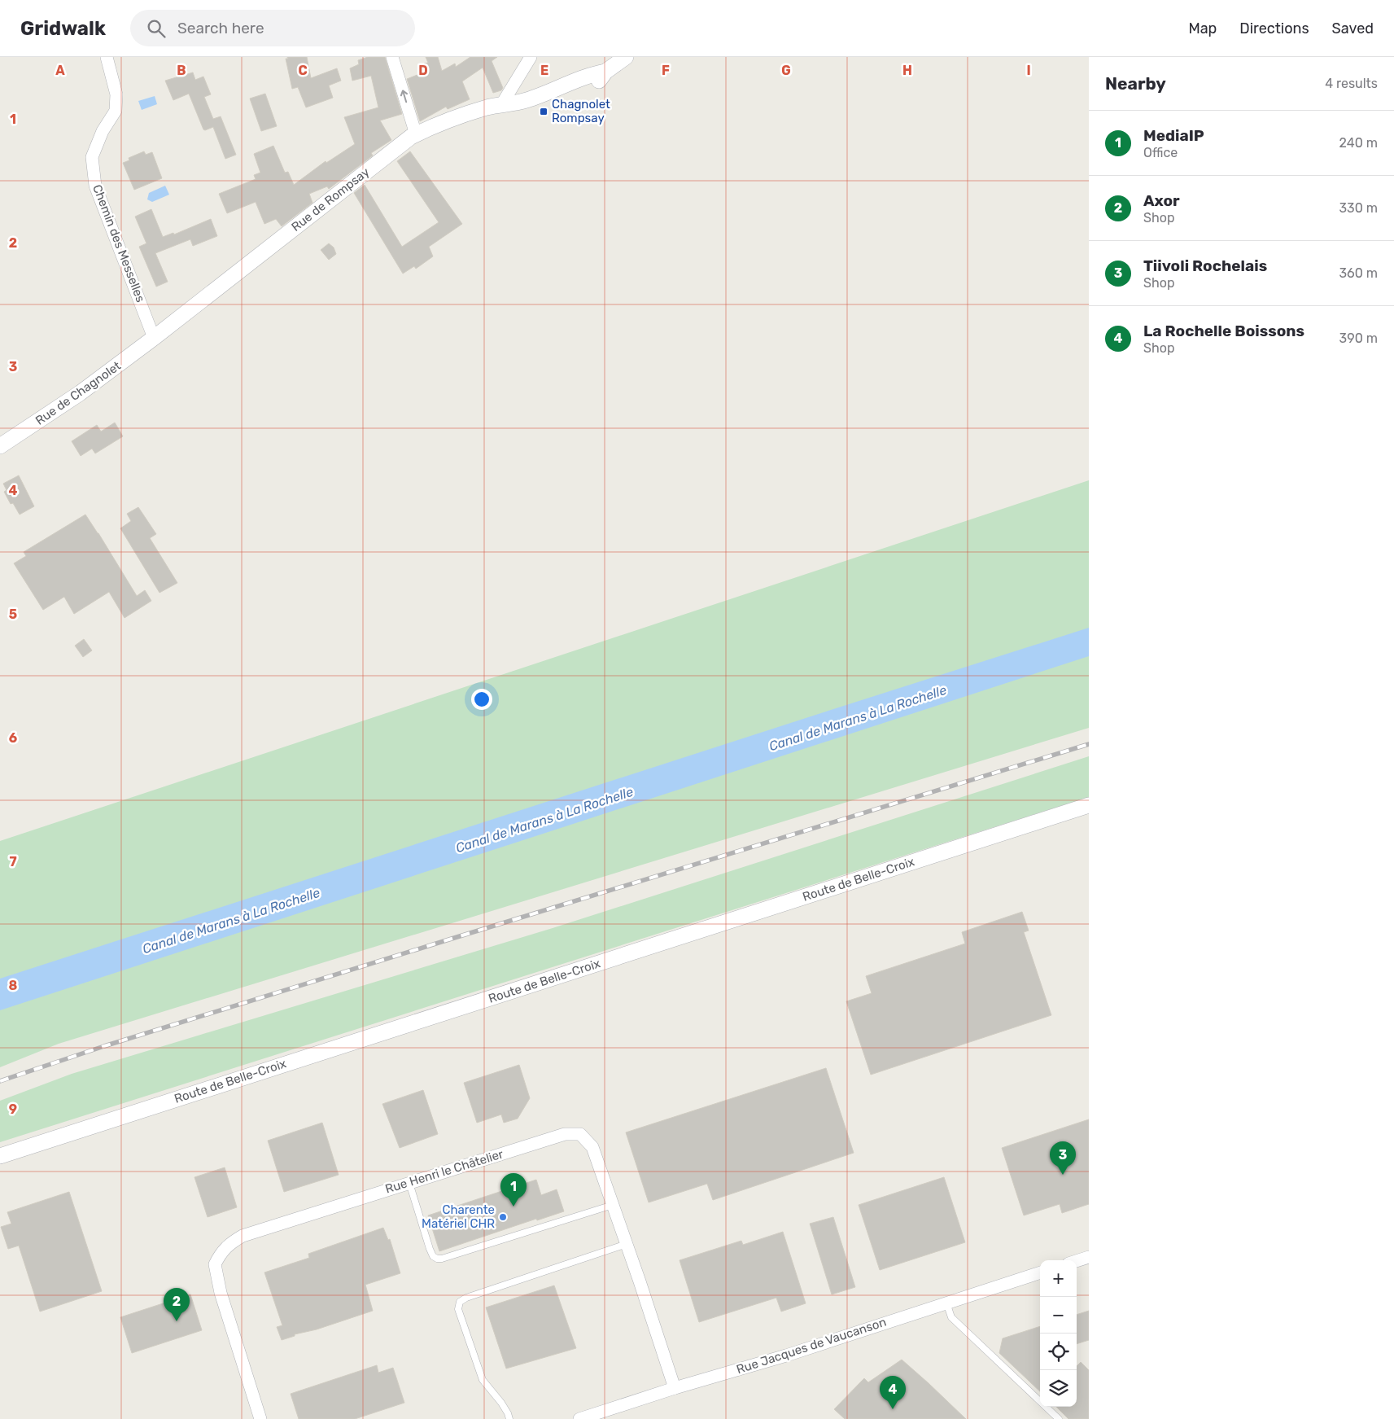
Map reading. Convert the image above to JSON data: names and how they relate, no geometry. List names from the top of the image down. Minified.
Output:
{"streets":{"street":["Rue de Rompsay","Chemin des Messelles","Rue de Chagnolet","Route de Belle-Croix","Rue Henri le Châtelier","Rue Jacques de Vaucanson"]},"crossings":[["Rue de Rompsay","Chemin des Messelles"],["Rue de Rompsay","Rue de Chagnolet"],["Chemin des Messelles","Rue de Chagnolet"],["Rue Henri le Châtelier","Rue Jacques de Vaucanson"]],"water":["Canal de Marans à La Rochelle"],"places":{"transit":["Chagnolet Rompsay"],"other":["Charente Matériel CHR"]},"page":{"header":"Gridwalk","search":"Search here","nav":["Map","Directions","Saved"],"heading":["Nearby","4 results"],"list":[{"mark":"1","name":"MediaIP","note":"Office","value":"240 m"},{"mark":"2","name":"Axor","note":"Shop","value":"330 m"},{"mark":"3","name":"Tiivoli Rochelais","note":"Shop","value":"360 m"},{"mark":"4","name":"La Rochelle Boissons","note":"Shop","value":"390 m"}],"pins":["3","1","2","4"],"map_buttons":["+","−"]},"grid":{"columns":["A","B","C","D","E","F","G","H","I"],"rows":["1","2","3","4","5","6","7","8","9"]}}
